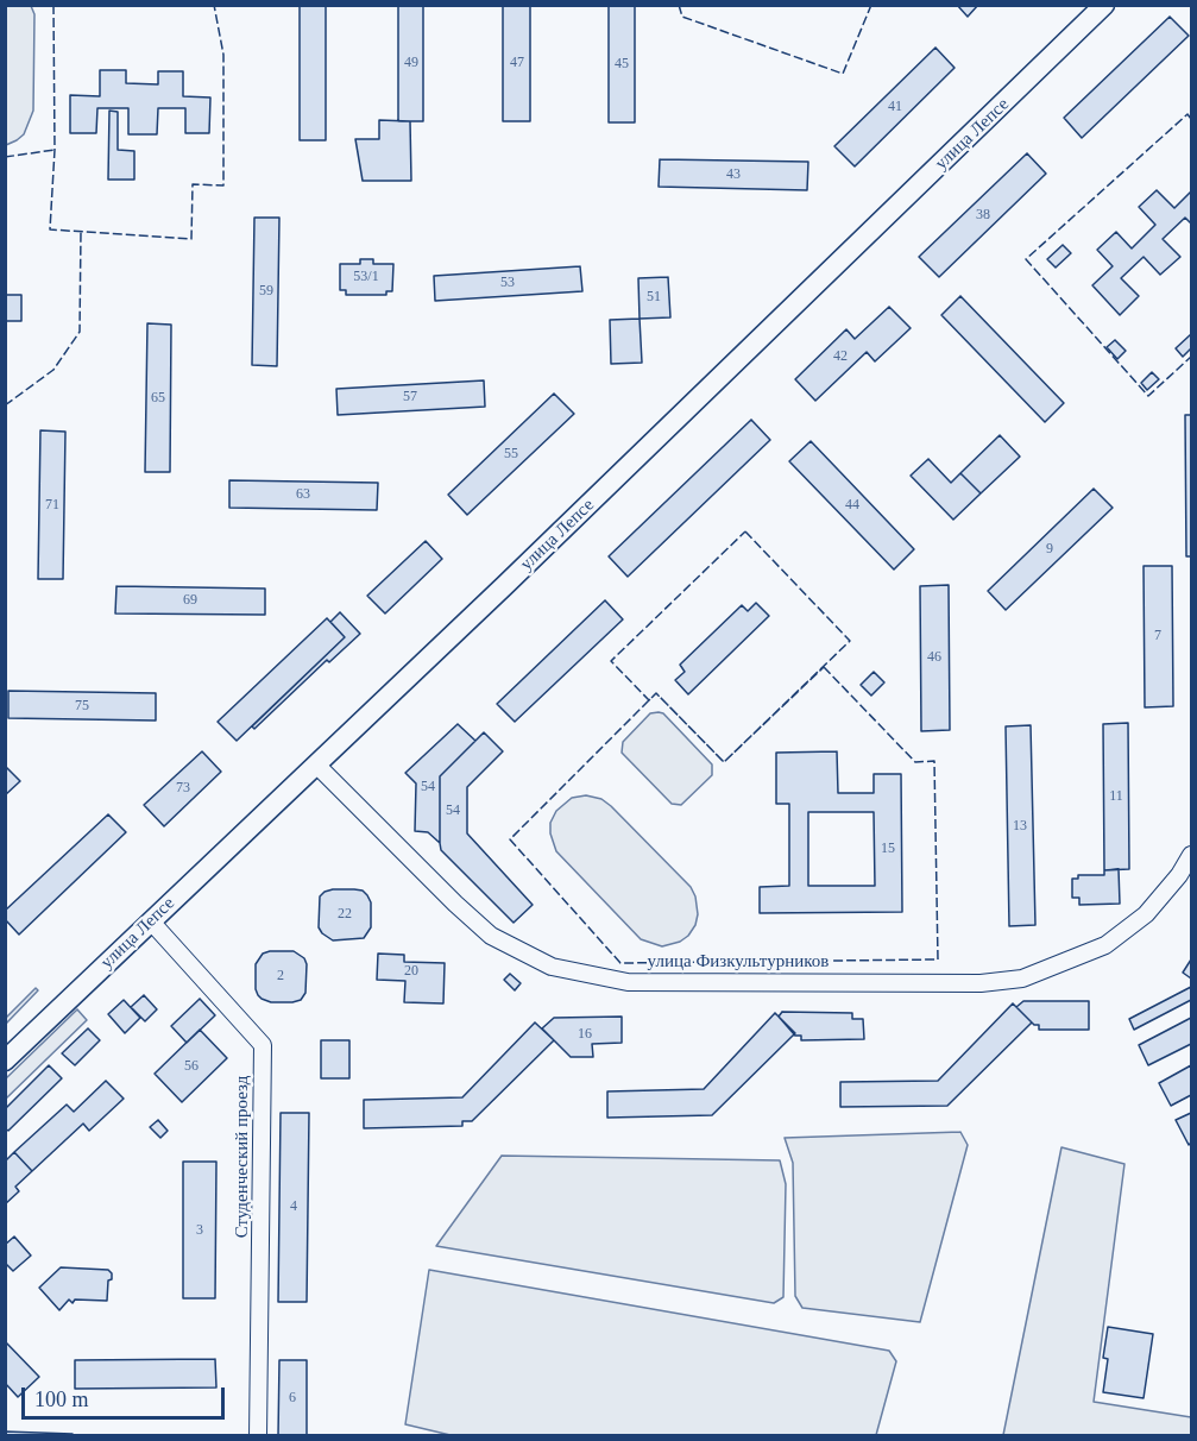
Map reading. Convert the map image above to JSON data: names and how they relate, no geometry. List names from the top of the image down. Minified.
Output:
{"streets":{"main road":["улица Лепсе"],"street":["улица Физкультурников","Студенческий проезд"]},"crossings":[["улица Лепсе","улица Физкультурников"],["улица Лепсе","Студенческий проезд"]],"house_numbers":["49","47","45","41","43","38","53/1","53","59","51","42","57","65","55","63","71","44","9","69","7","46","75","54","73","11","54","13","15","22","20","2","16","56","4","3","6"],"scale_bar":"100 m"}
